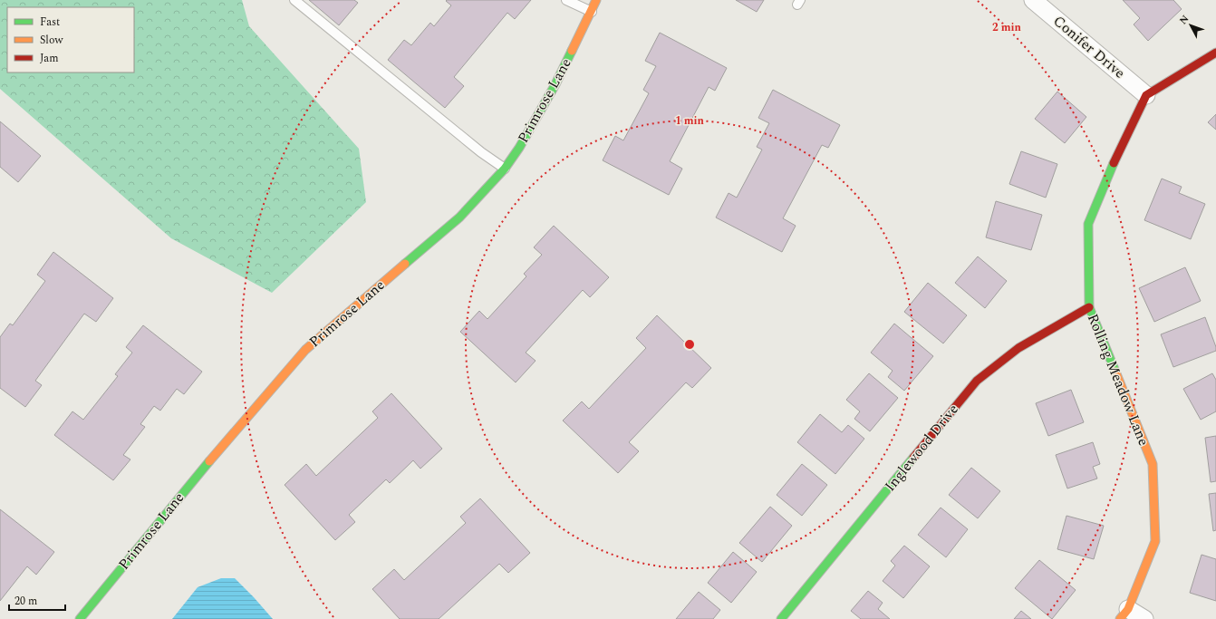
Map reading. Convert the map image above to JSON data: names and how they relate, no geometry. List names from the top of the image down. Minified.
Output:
{"streets":{"street":["Conifer Drive","Primrose Lane","Rolling Meadow Lane","Inglewood Drive"]},"crossings":[["Conifer Drive","Rolling Meadow Lane"],["Rolling Meadow Lane","Inglewood Drive"]],"legend":["Fast","Slow","Jam"],"scale_bar":"20 m","north":"top left","rings":["2 min","1 min"]}
